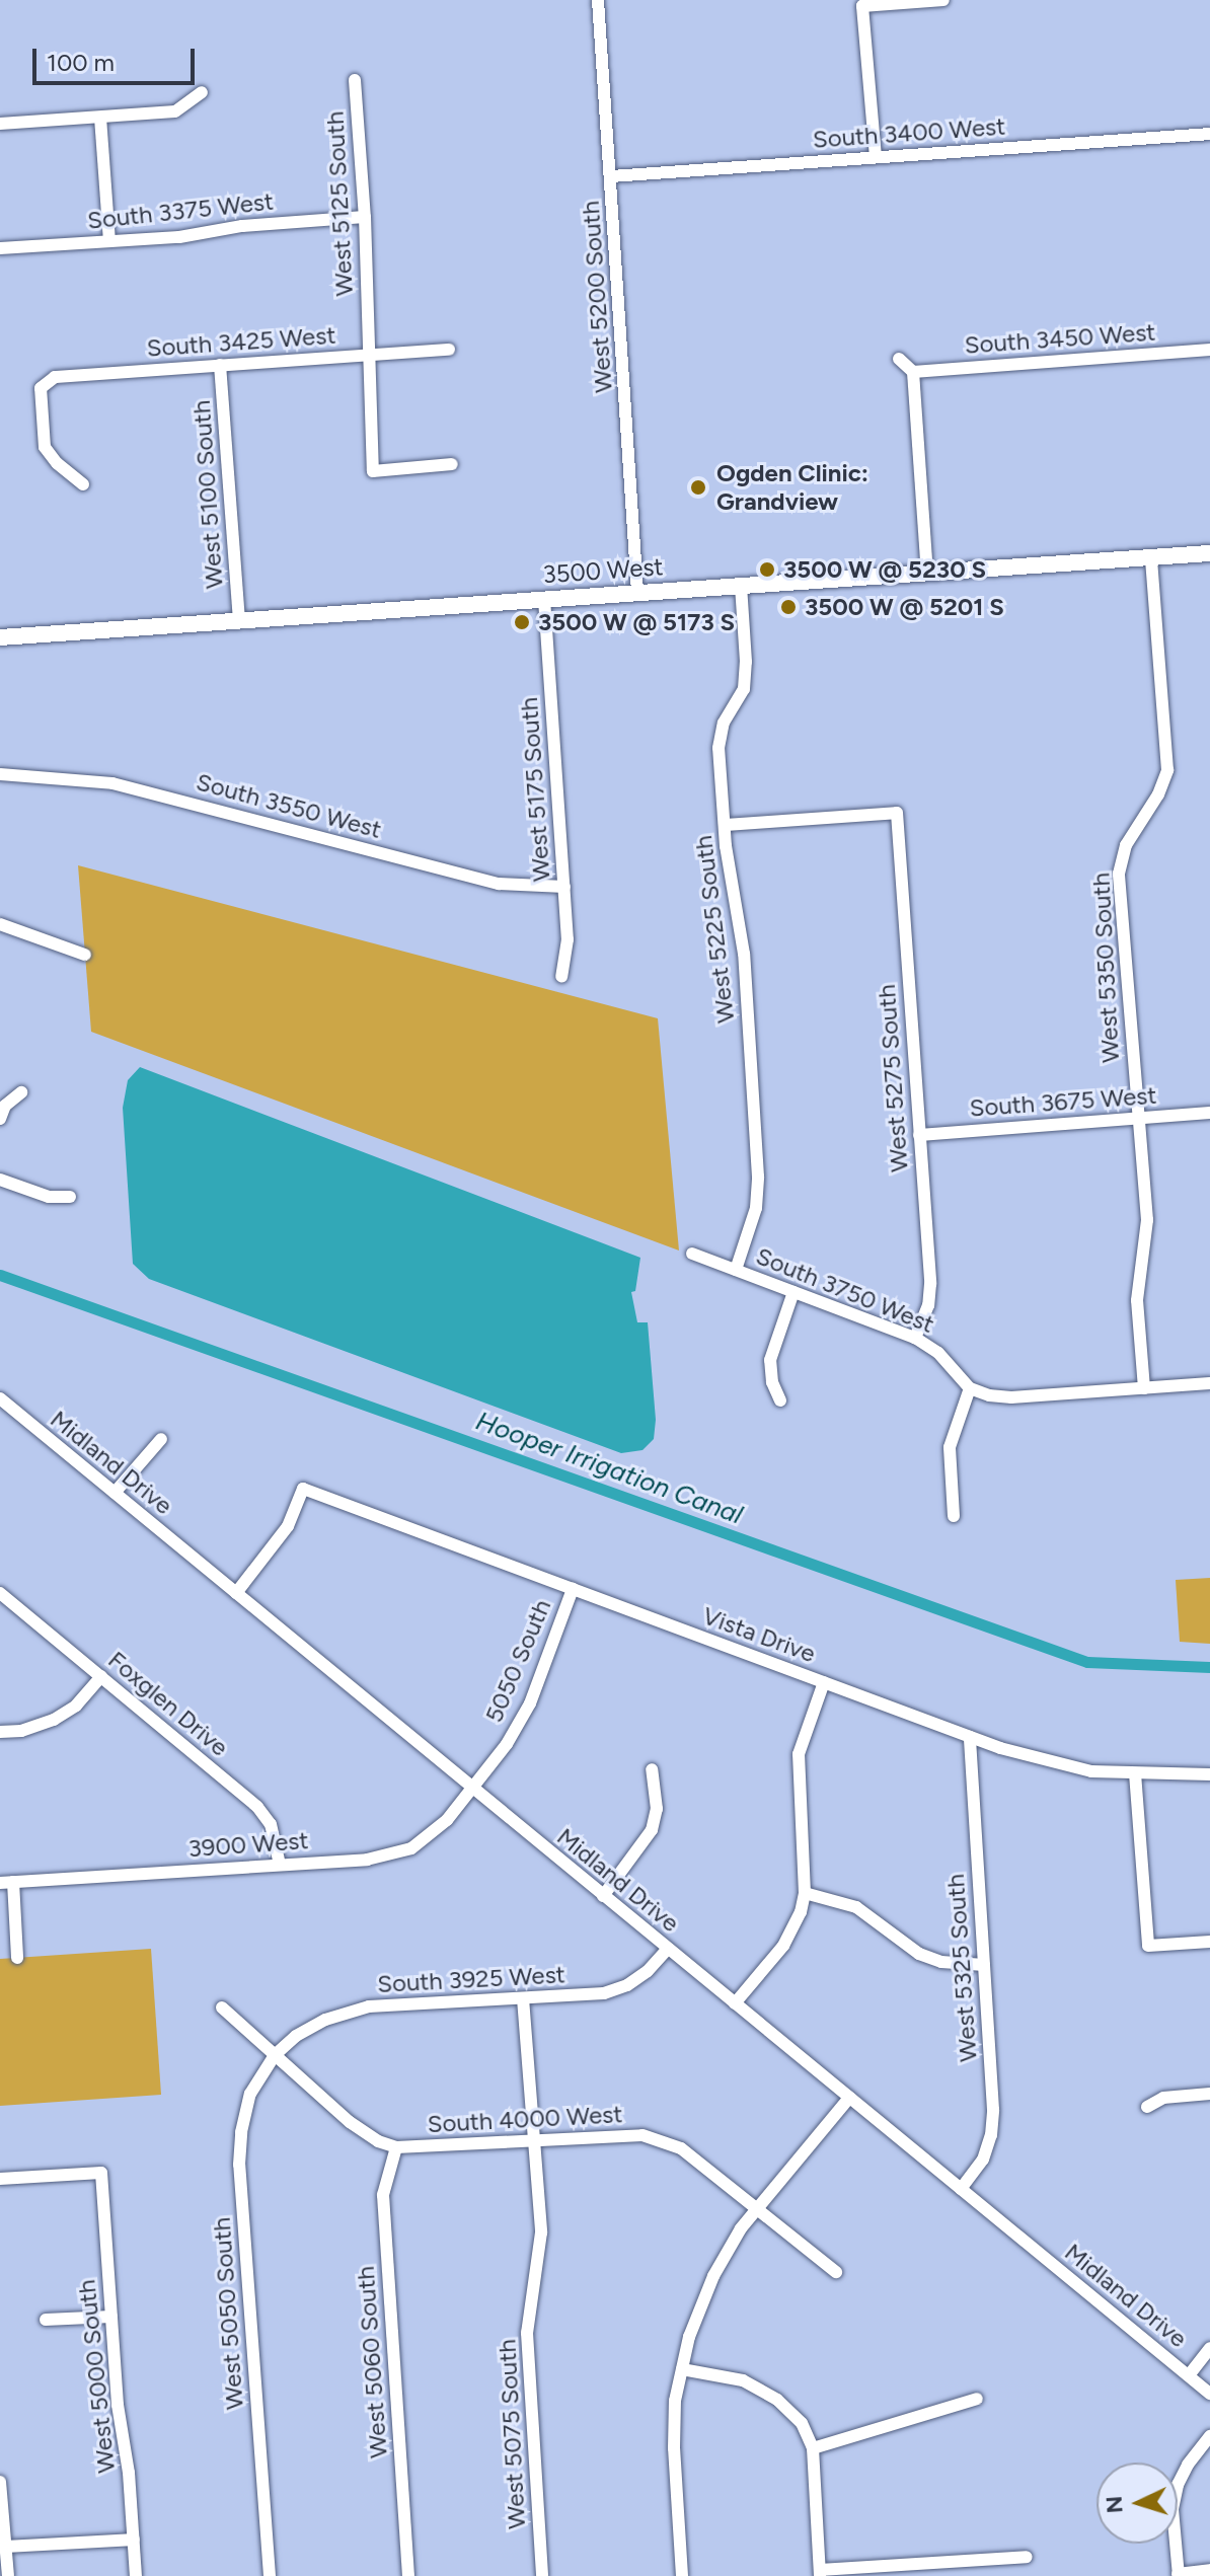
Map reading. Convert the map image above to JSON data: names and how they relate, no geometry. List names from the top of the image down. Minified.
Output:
{"streets":{"main road":["3500 West"],"street":["South 3400 West","West 5125 South","South 3375 West","West 5200 South","South 3450 West","South 3425 West","West 5100 South","West 5175 South","South 3550 West","West 5225 South","West 5350 South","West 5275 South","South 3675 West","South 3750 West","Midland Drive","Vista Drive","5050 South","Foxglen Drive","3900 West","West 5325 South","South 3925 West","South 4000 West","West 5050 South","West 5060 South","West 5000 South","West 5075 South"]},"crossings":[["South 3400 West","West 5200 South"],["West 5125 South","South 3375 West"],["West 5125 South","South 3425 West"],["West 5200 South","3500 West"],["South 3425 West","West 5100 South"],["West 5100 South","3500 West"],["3500 West","West 5175 South"],["3500 West","West 5225 South"],["3500 West","West 5350 South"],["West 5175 South","South 3550 West"],["West 5225 South","West 5275 South"],["West 5225 South","South 3750 West"],["West 5350 South","South 3675 West"],["West 5275 South","South 3675 West"],["West 5275 South","South 3750 West"],["Midland Drive","Vista Drive"],["Midland Drive","5050 South"],["Midland Drive","3900 West"],["Midland Drive","West 5325 South"],["Midland Drive","South 3925 West"],["Vista Drive","5050 South"],["Vista Drive","West 5325 South"],["5050 South","3900 West"],["Foxglen Drive","3900 West"],["South 3925 West","South 4000 West"],["South 3925 West","West 5050 South"],["South 3925 West","West 5075 South"],["South 4000 West","West 5050 South"],["South 4000 West","West 5060 South"],["South 4000 West","West 5075 South"]],"water":["Hooper Irrigation Canal"],"places":["Ogden Clinic: Grandview","3500 W @ 5230 S","3500 W @ 5201 S","3500 W @ 5173 S"],"scale_bar":"100 m","north":"left"}
